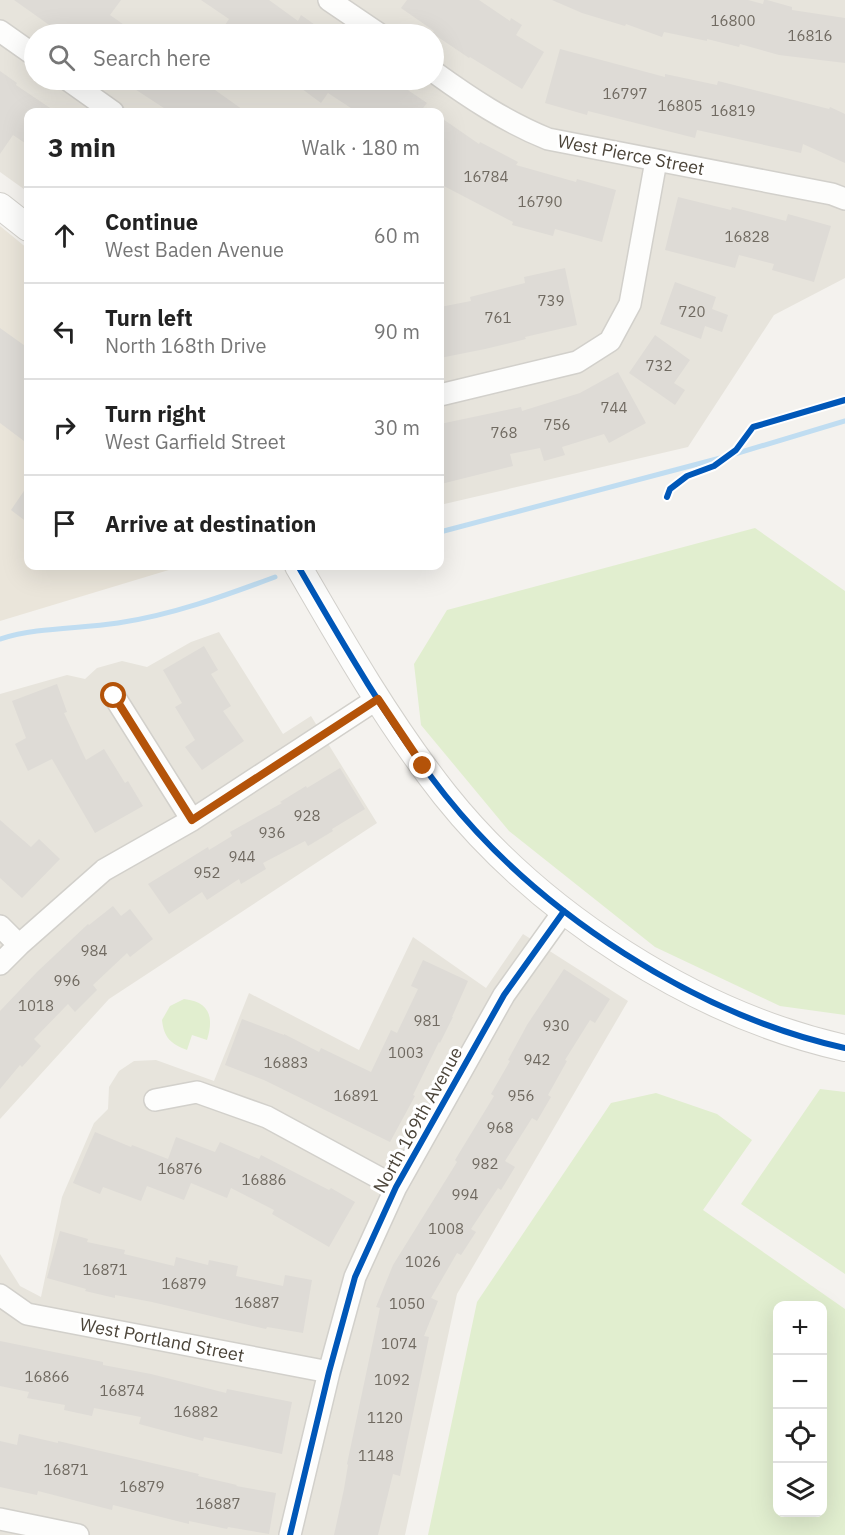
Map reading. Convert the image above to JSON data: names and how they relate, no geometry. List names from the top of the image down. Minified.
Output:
{"streets":{"street":["West Pierce Street","North 169th Avenue","West Portland Street"]},"crossings":[["North 169th Avenue","West Portland Street"]],"house_numbers":["16800","16816","16797","16805","16819","16784","16790","16828","739","720","761","732","744","756","768","928","936","944","952","984","996","1018","981","930","1003","942","16883","16891","956","968","982","16876","16886","994","1008","1026","16871","16879","16887","1050","1074","16866","1092","16874","16882","1120","1148","16871","16879","16887"],"page":{"search":"Search here","heading":["3 min","Walk · 180 m"],"list":[["Continue","West Baden Avenue","60 m"],["Turn left","North 168th Drive","90 m"],["Turn right","West Garfield Street","30 m"],"Arrive at destination"],"map_buttons":["+","−"]}}
